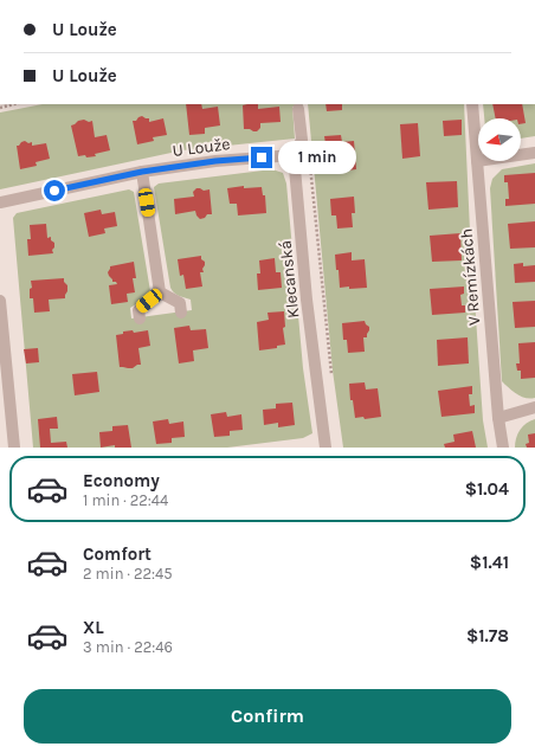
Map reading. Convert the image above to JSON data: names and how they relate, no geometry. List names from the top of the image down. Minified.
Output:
{"streets":{"street":["U Louže","V Remízkách","Klecanská"]},"crossings":[["U Louže","Klecanská"]],"north":"left","page":{"banner":["U Louže","U Louže"],"bubble":"1 min","list":[{"name":"Economy","note":"1 min · 22:44","value":"$1.04"},{"name":"Comfort","note":"2 min · 22:45","value":"$1.41"},{"name":"XL","note":"3 min · 22:46","value":"$1.78"}],"buttons":"Confirm"}}
